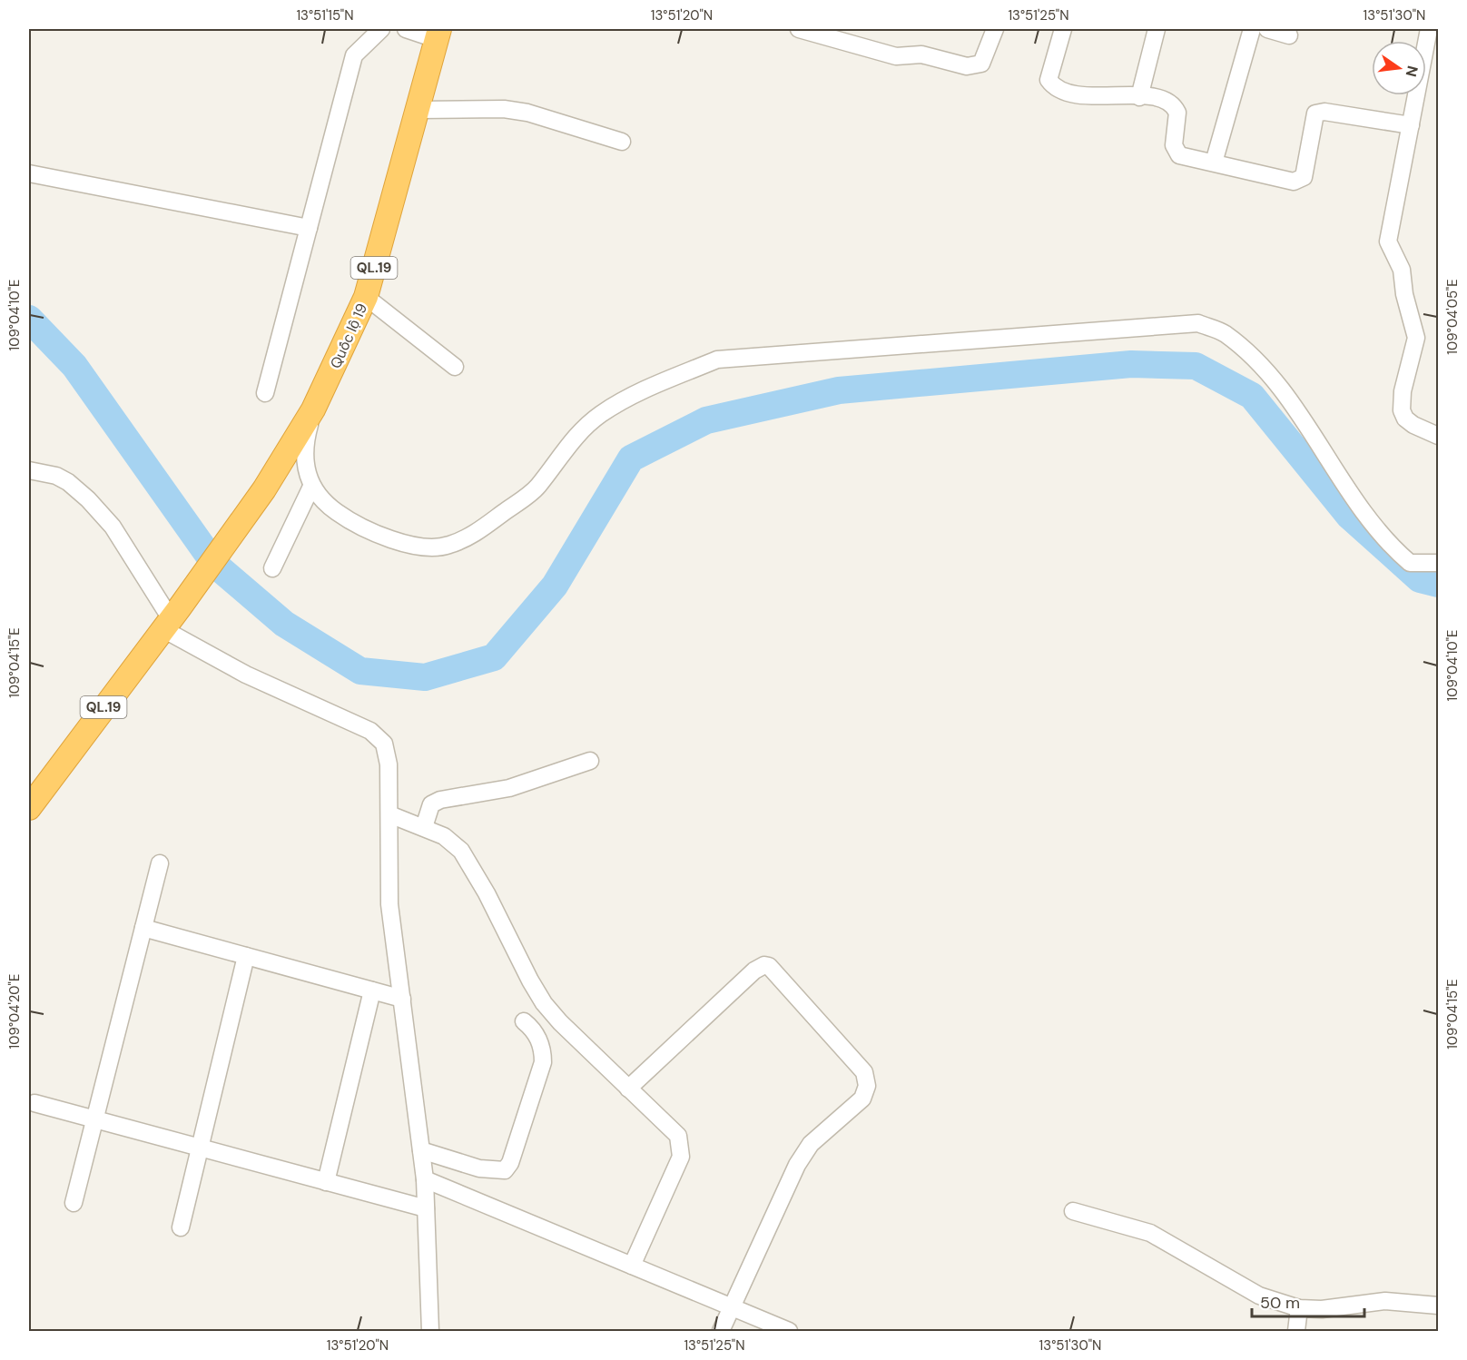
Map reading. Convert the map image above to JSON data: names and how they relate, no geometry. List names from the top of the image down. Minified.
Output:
{"streets":{"highway":["QL.19","Quốc lộ 19"]},"crossings":[["QL.19","Quốc lộ 19"]],"scale_bar":"50 m","north":"right","coordinates":["13°51'15\"N","13°51'20\"N","13°51'25\"N","13°51'30\"N","109°04'10\"E","109°04'05\"E","109°04'15\"E","109°04'20\"E"]}
